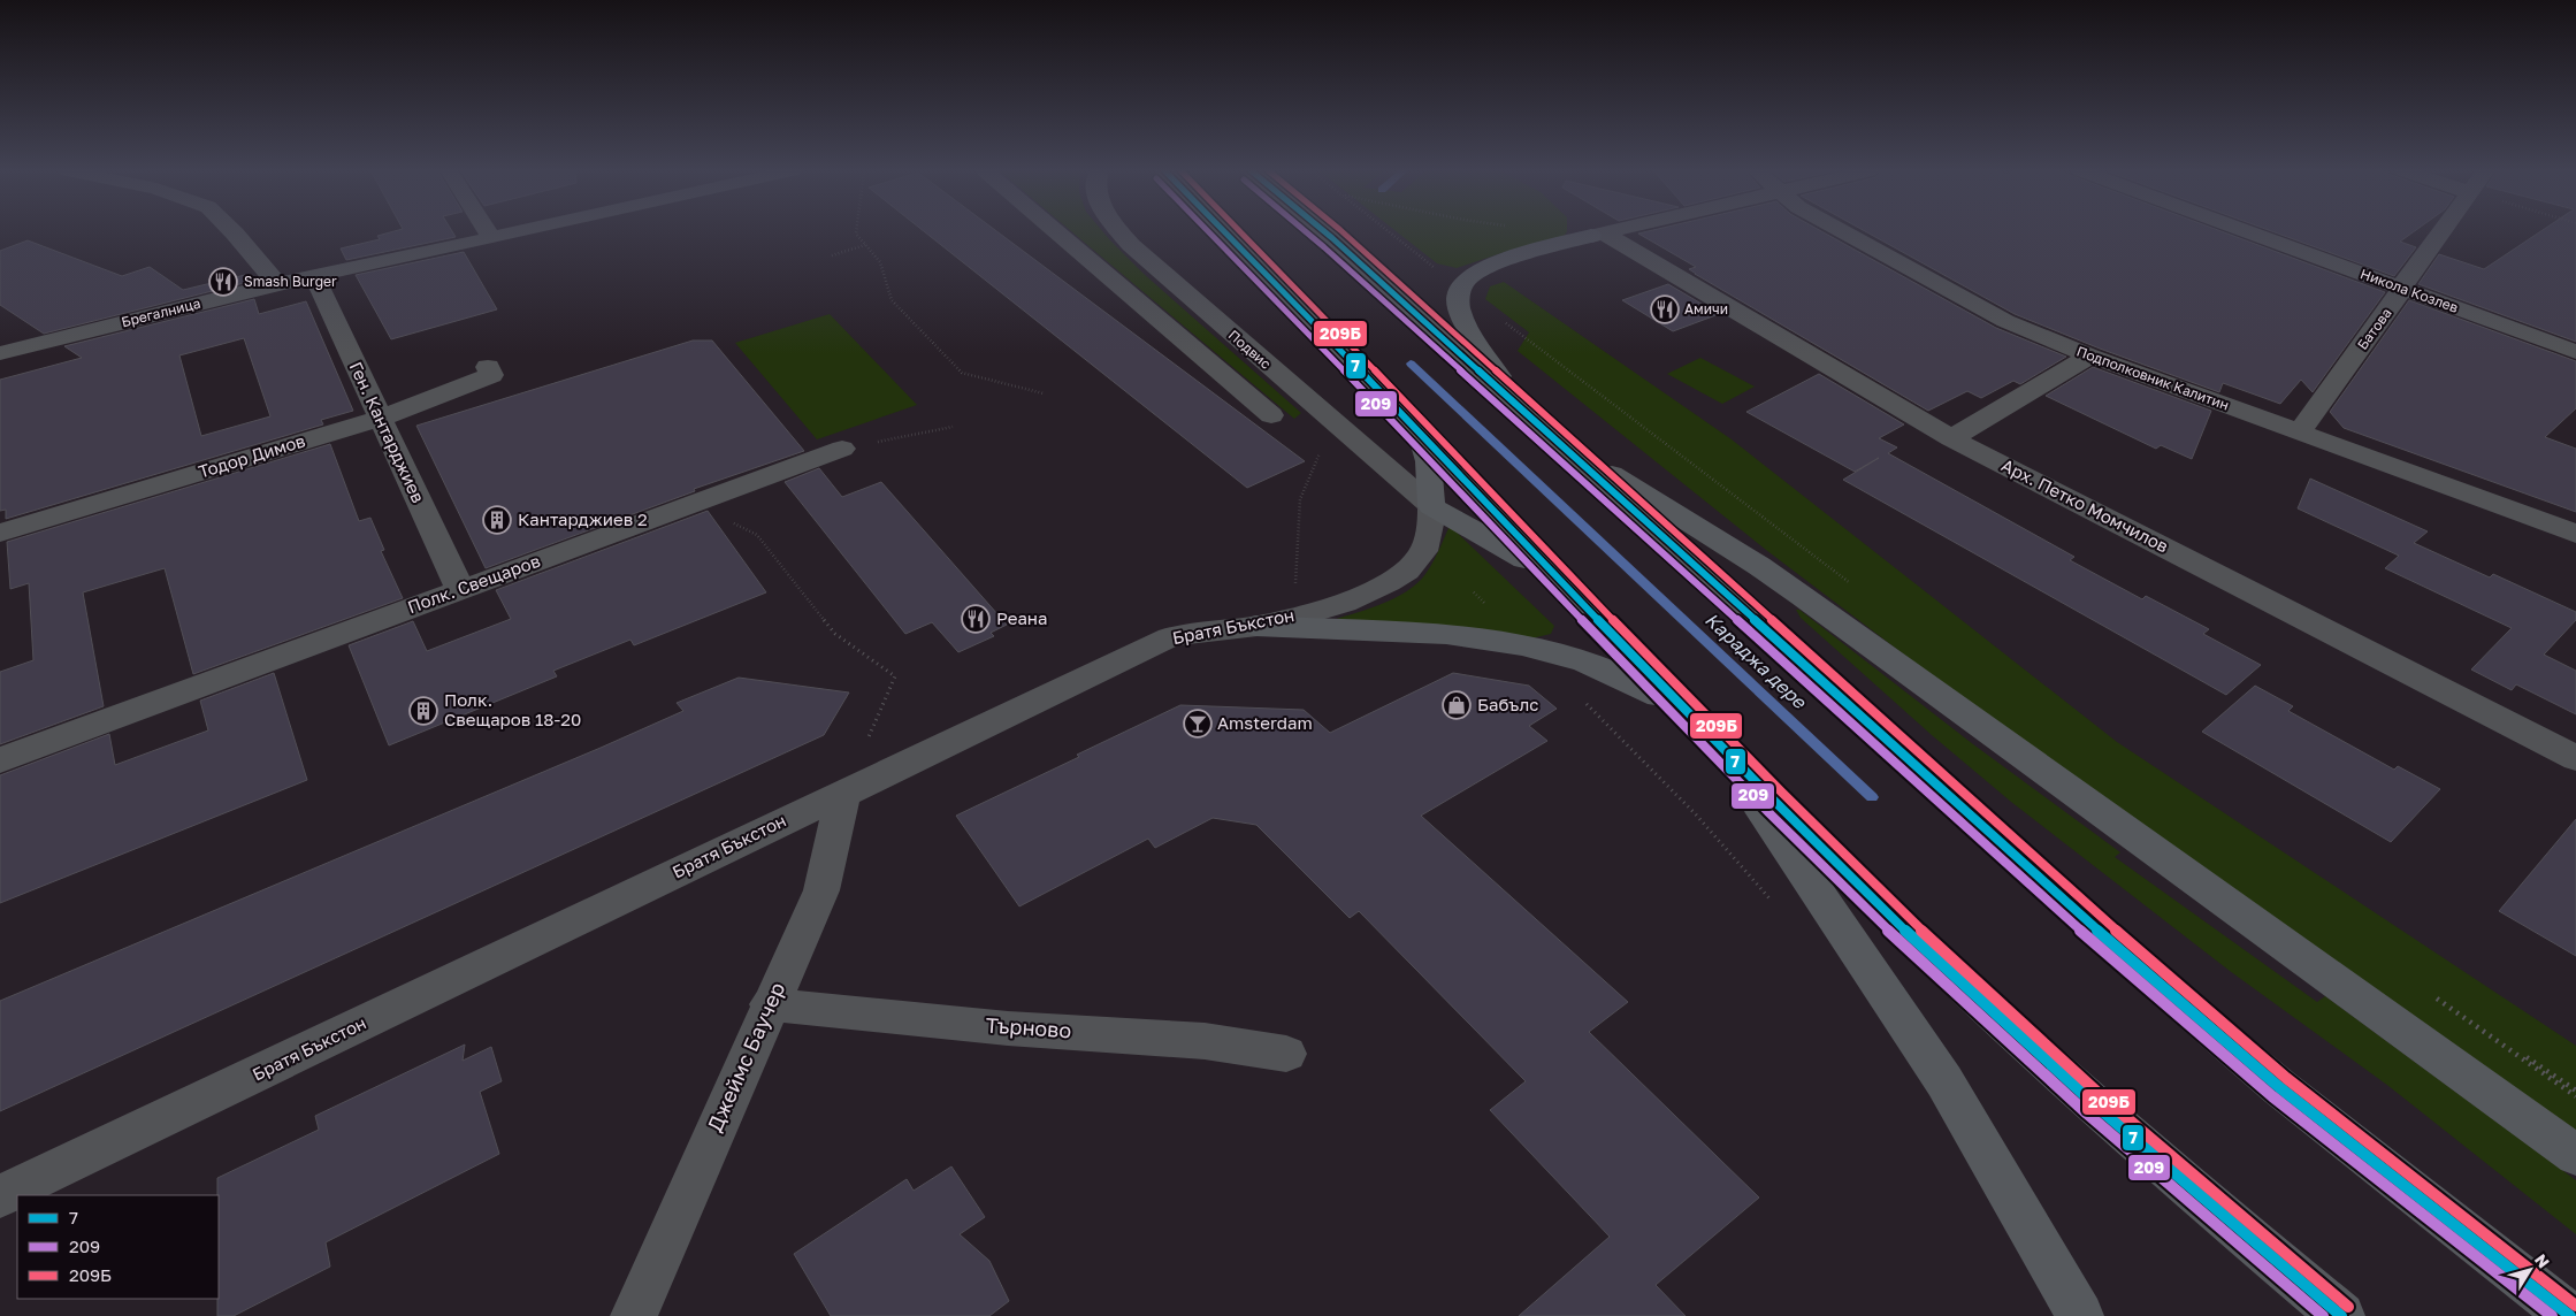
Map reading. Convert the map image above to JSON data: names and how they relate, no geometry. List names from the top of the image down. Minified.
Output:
{"streets":{"street":["Никола Козлев","Брегалница","Батова","Подвис","Подполковник Калитин","Ген. Кантарджиев","Тодор Димов","Арх. Петко Момчилов","Полк. Свещаров","Братя Бъкстон","Търново","Джеймс Баучер"]},"crossings":[["Никола Козлев","Батова"],["Брегалница","Ген. Кантарджиев"],["Батова","Подполковник Калитин"],["Подвис","Братя Бъкстон"],["Ген. Кантарджиев","Тодор Димов"],["Ген. Кантарджиев","Полк. Свещаров"],["Братя Бъкстон","Джеймс Баучер"],["Търново","Джеймс Баучер"]],"water":["Караджа дере"],"places":{"restaurant":["Smash Burger","Амичи","Реана"],"building":["Кантарджиев 2","Полк. Свещаров 18-20"],"shop":["Бабълс"],"bar":["Amsterdam"]},"lines":["transit line 7","transit line 209","transit line 209Б"],"legend":["7","209","209Б"],"north":"top right"}
